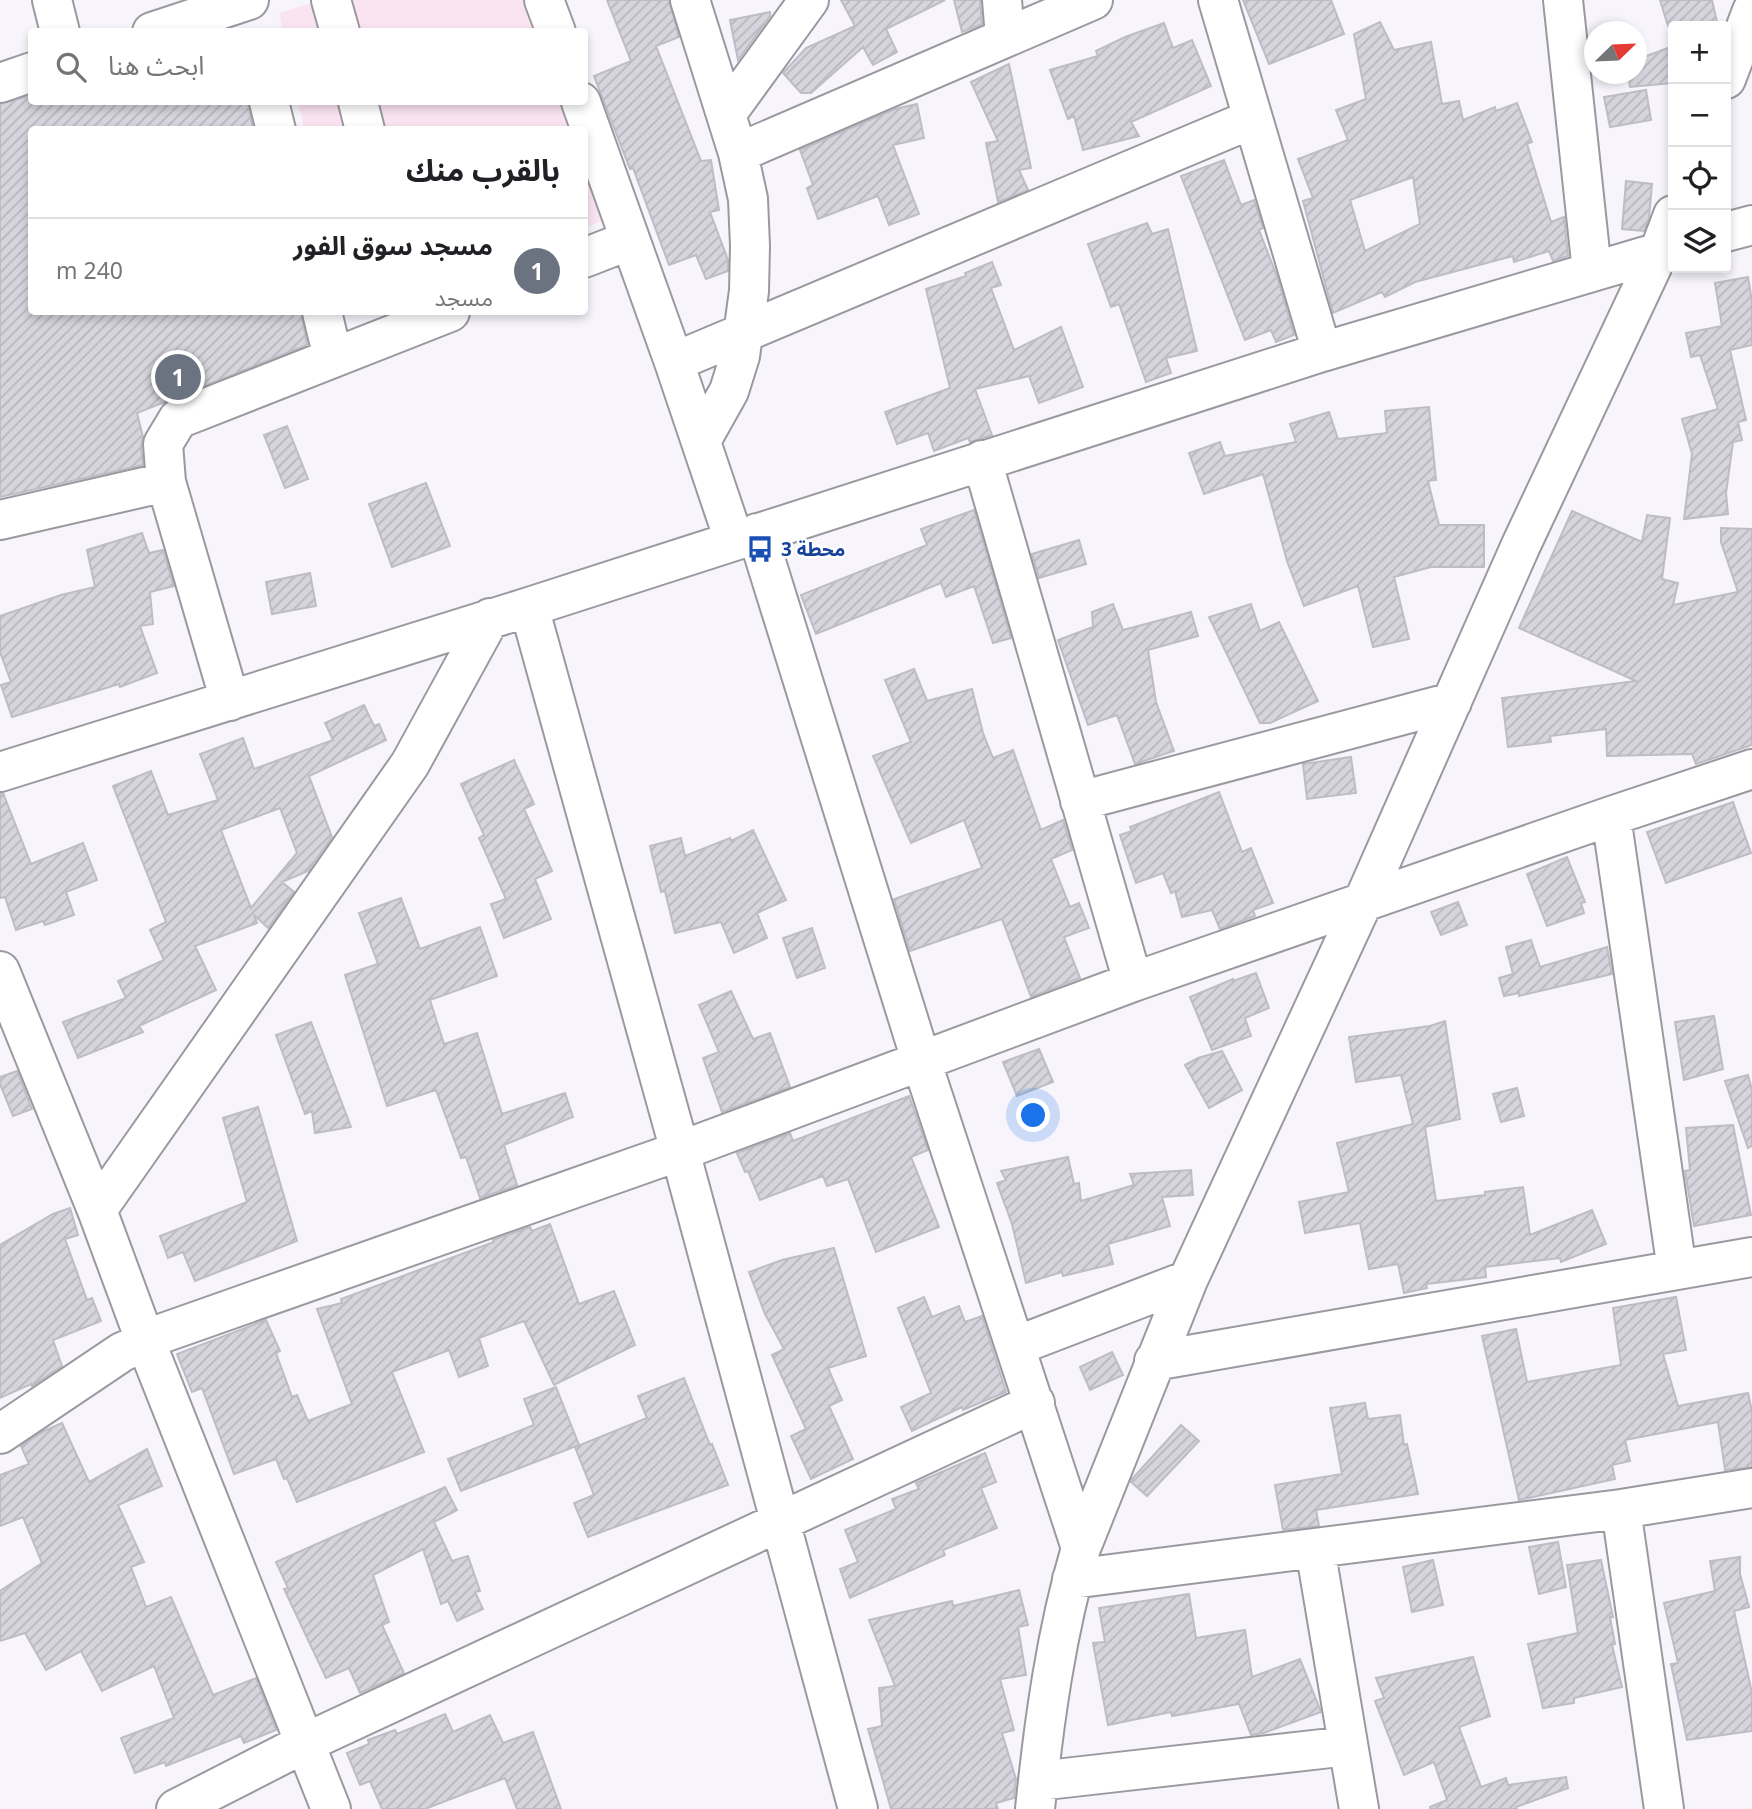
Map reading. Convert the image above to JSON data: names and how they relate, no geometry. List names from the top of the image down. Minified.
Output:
{"places":{"bus stop":["محطة 3"]},"north":"top right","page":{"map_buttons":["+","−"],"search":"ابحث هنا","heading":"بالقرب منك","list":[{"mark":"1","name":"مسجد سوق الفور","note":"مسجد","value":"240 m"}],"pins":"1"}}
